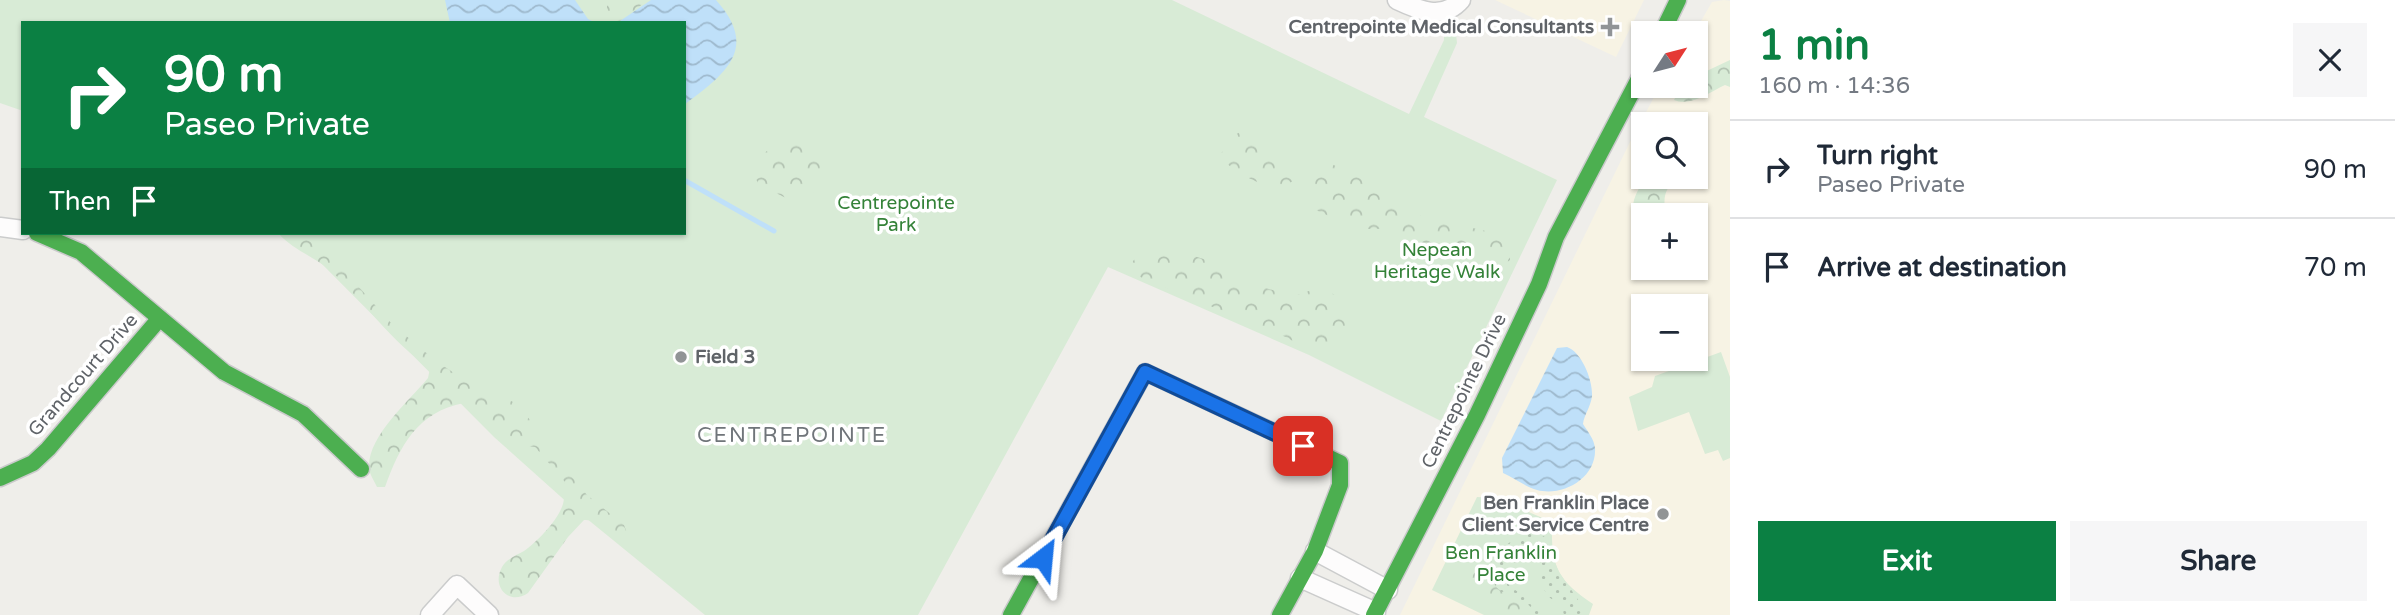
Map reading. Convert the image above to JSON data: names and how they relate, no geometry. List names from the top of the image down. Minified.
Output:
{"streets":{"street":["Grandcourt Drive","Centrepointe Drive"]},"districts":["CENTREPOINTE"],"parks":["Centrepointe Park","Nepean Heritage Walk","Ben Franklin Place"],"places":{"health":["Centrepointe Medical Consultants"],"other":["Field 3","Ben Franklin Place Client Service Centre"]},"north":"top right","page":{"heading":["1 min","160 m · 14:36"],"map_buttons":["+","−"],"turn":["90 m","Paseo Private"],"list":[{"name":"Turn right","note":"Paseo Private","value":"90 m"},{"name":"Arrive at destination","value":"70 m"}],"then":"Then","buttons":["Exit","Share"]}}
